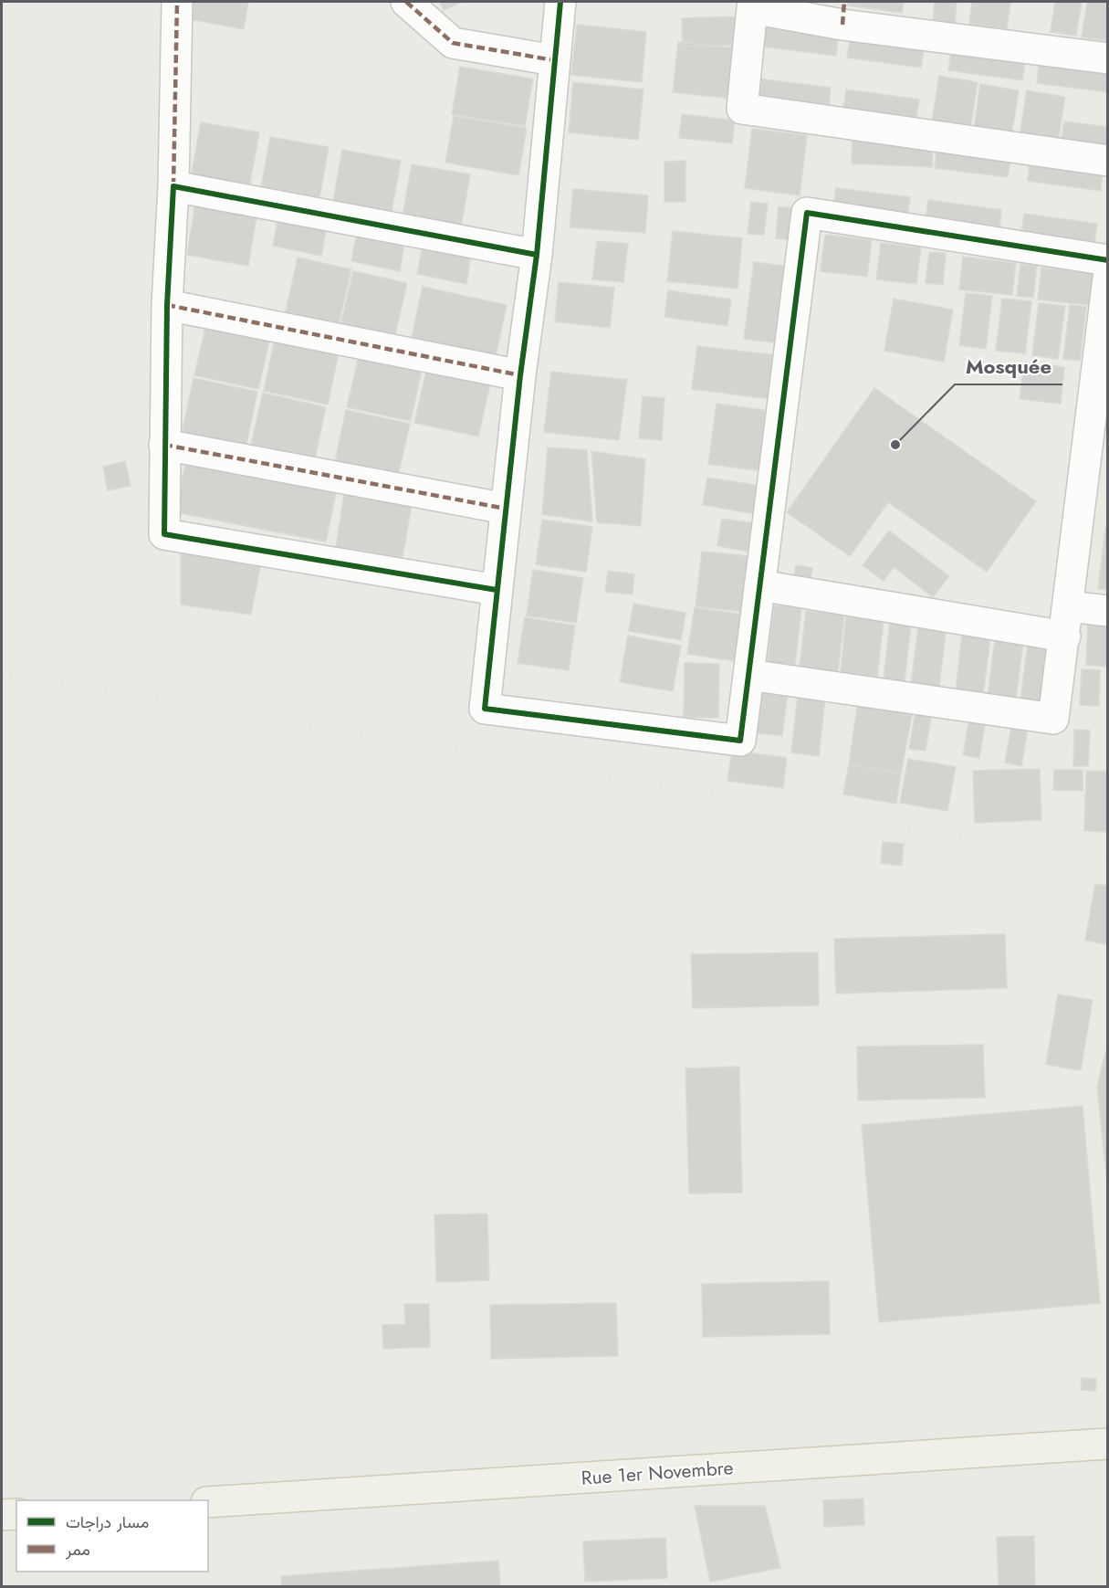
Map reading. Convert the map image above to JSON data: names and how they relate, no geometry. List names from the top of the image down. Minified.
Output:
{"streets":{"main road":["Rue 1er Novembre"]},"places":["Mosquée"],"legend":["مسار دراجات","ممر"]}
